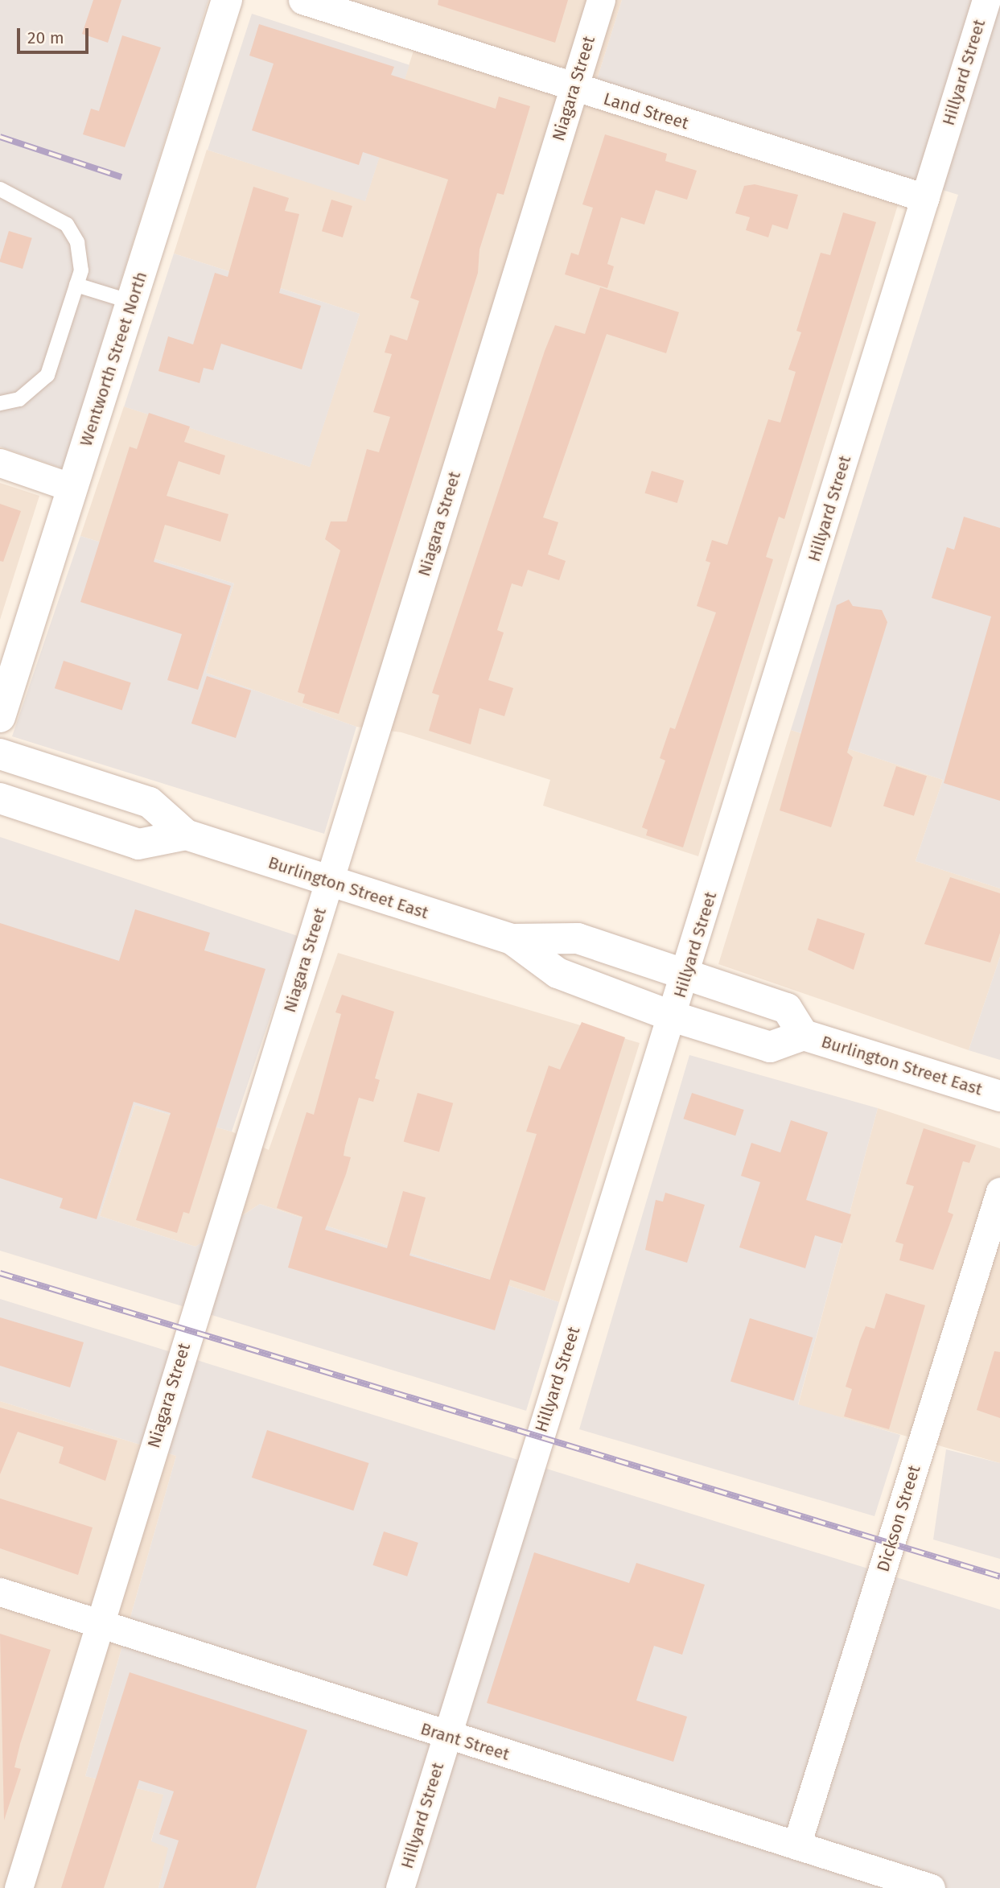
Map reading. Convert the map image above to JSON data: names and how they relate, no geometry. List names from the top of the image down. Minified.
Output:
{"streets":{"main road":["Wentworth Street North","Burlington Street East"],"street":["Hillyard Street","Niagara Street","Land Street","Dickson Street","Brant Street"]},"crossings":[["Hillyard Street","Land Street"],["Hillyard Street","Burlington Street East"],["Hillyard Street","Brant Street"],["Niagara Street","Land Street"],["Niagara Street","Burlington Street East"],["Niagara Street","Brant Street"],["Dickson Street","Brant Street"]],"scale_bar":"20 m"}
